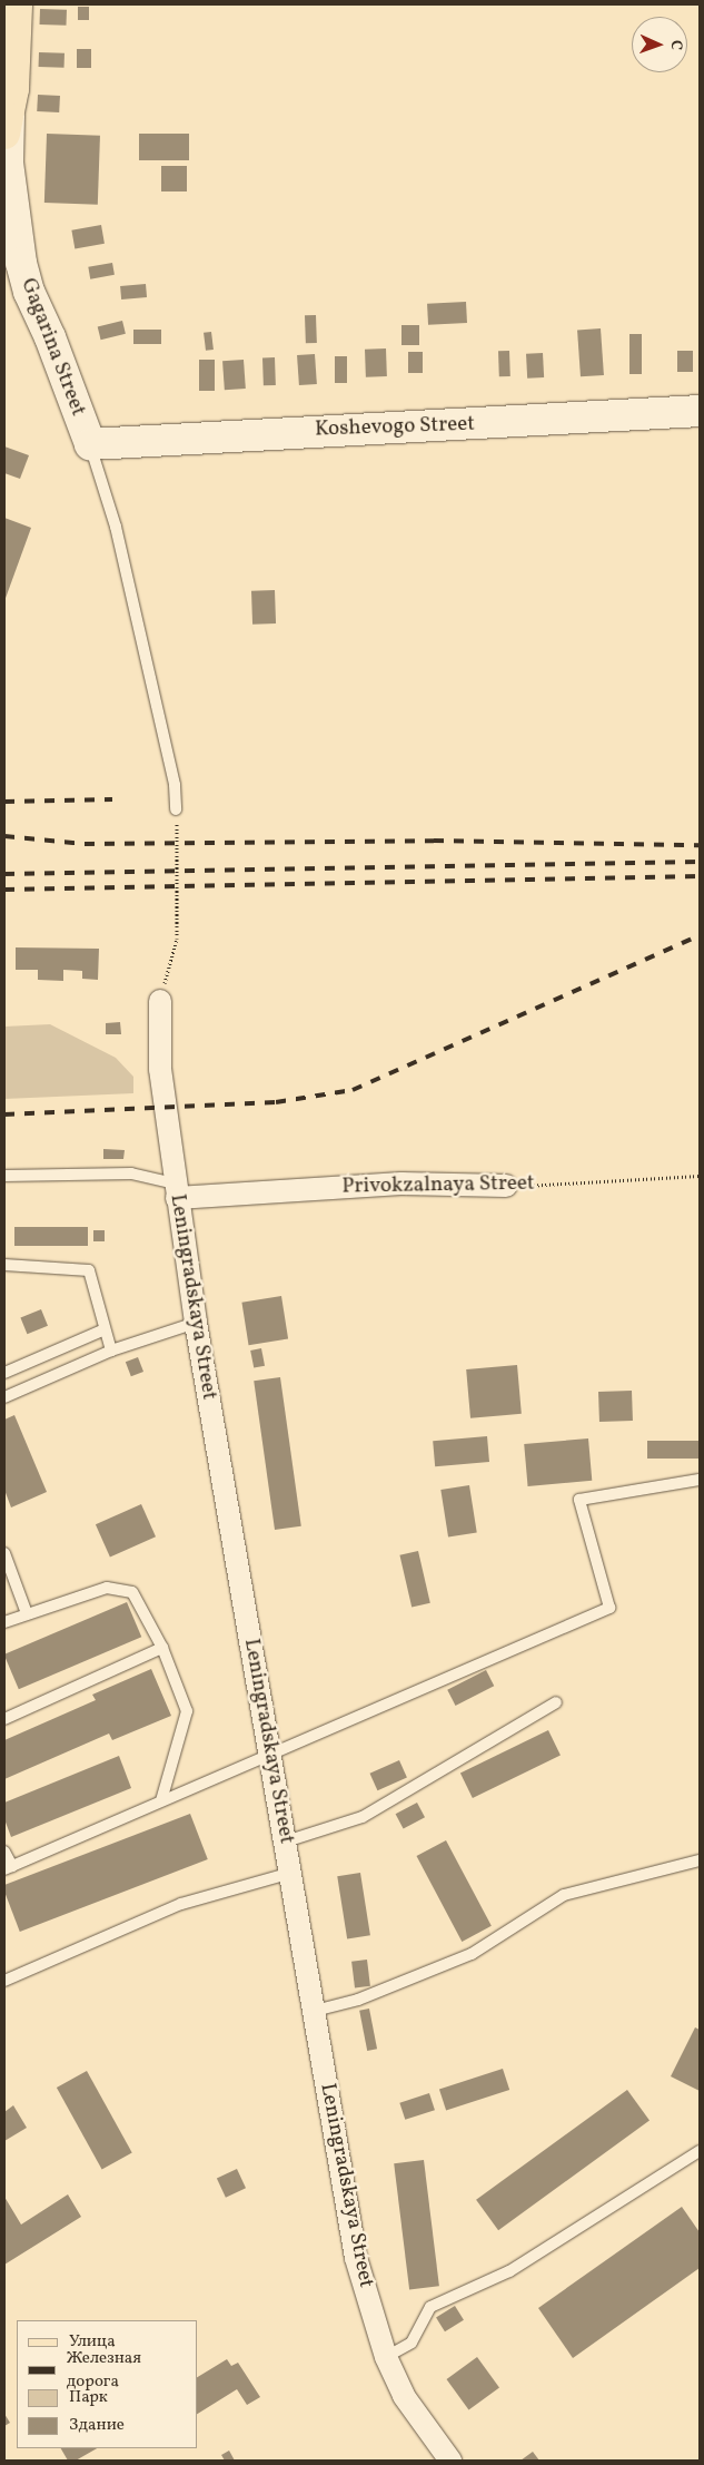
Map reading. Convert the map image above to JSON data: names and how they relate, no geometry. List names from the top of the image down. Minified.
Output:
{"streets":{"main road":["Gagarina Street"],"street":["Koshevogo Street","Privokzalnaya Street","Leningradskaya Street"]},"crossings":[["Gagarina Street","Koshevogo Street"],["Privokzalnaya Street","Leningradskaya Street"]],"legend":["Улица","Железная дорога","Парк","Здание"],"north":"right"}
